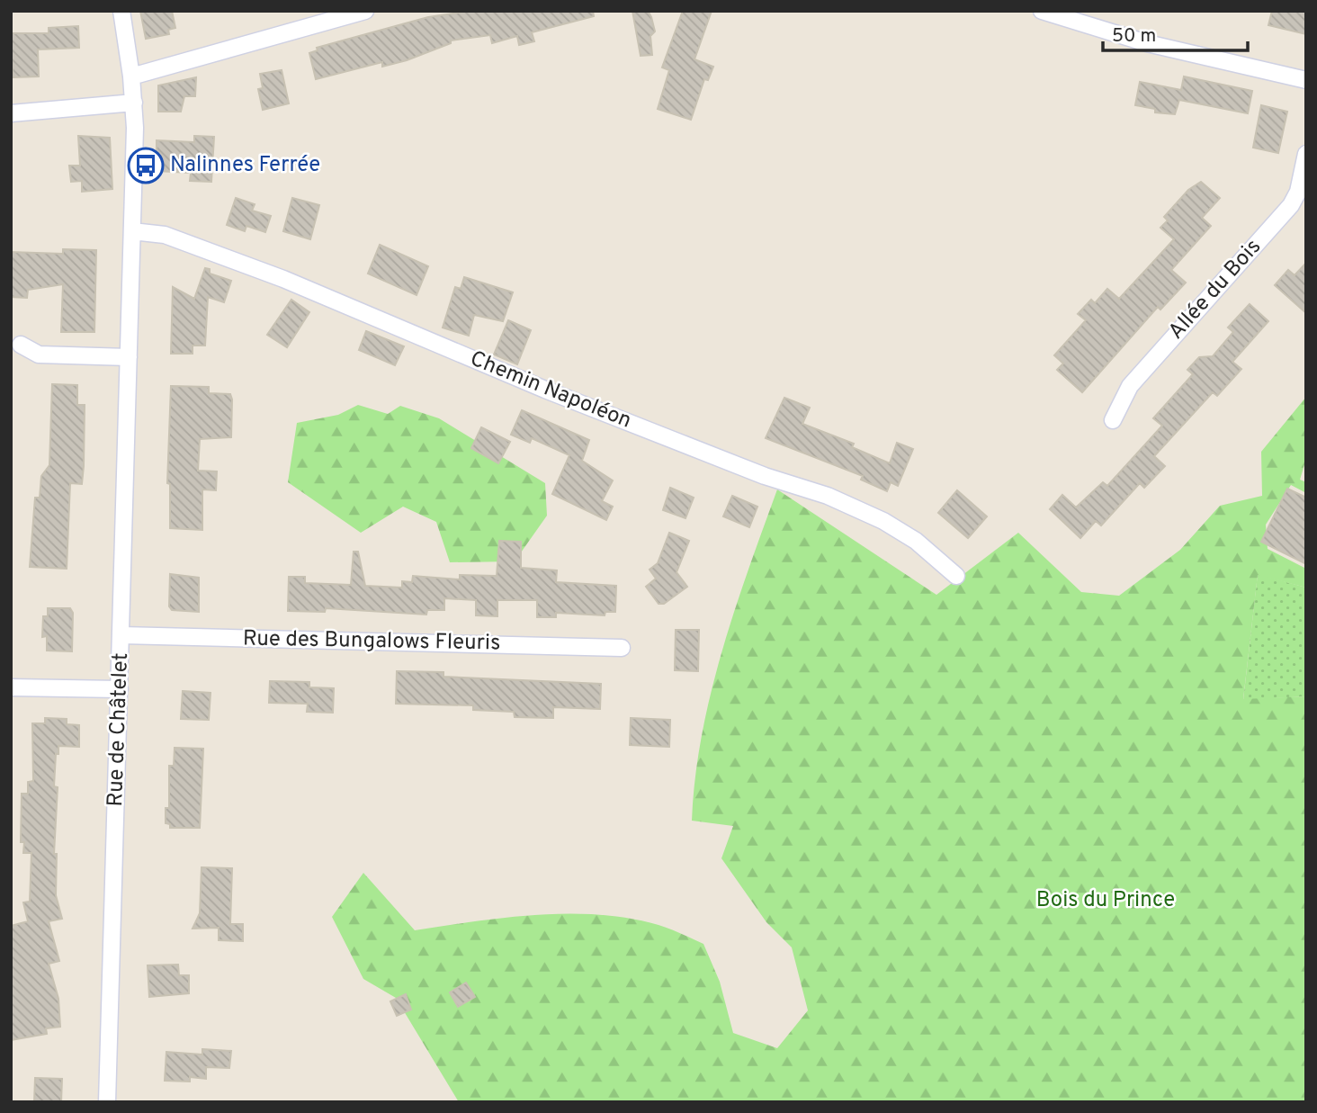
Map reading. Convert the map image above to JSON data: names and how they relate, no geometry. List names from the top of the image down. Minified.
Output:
{"streets":{"street":["Allée du Bois","Chemin Napoléon","Rue des Bungalows Fleuris","Rue de Châtelet"]},"crossings":[["Chemin Napoléon","Rue de Châtelet"],["Rue des Bungalows Fleuris","Rue de Châtelet"]],"parks":["Bois du Prince"],"places":{"bus stop":["Nalinnes Ferrée"]},"scale_bar":"50 m"}
